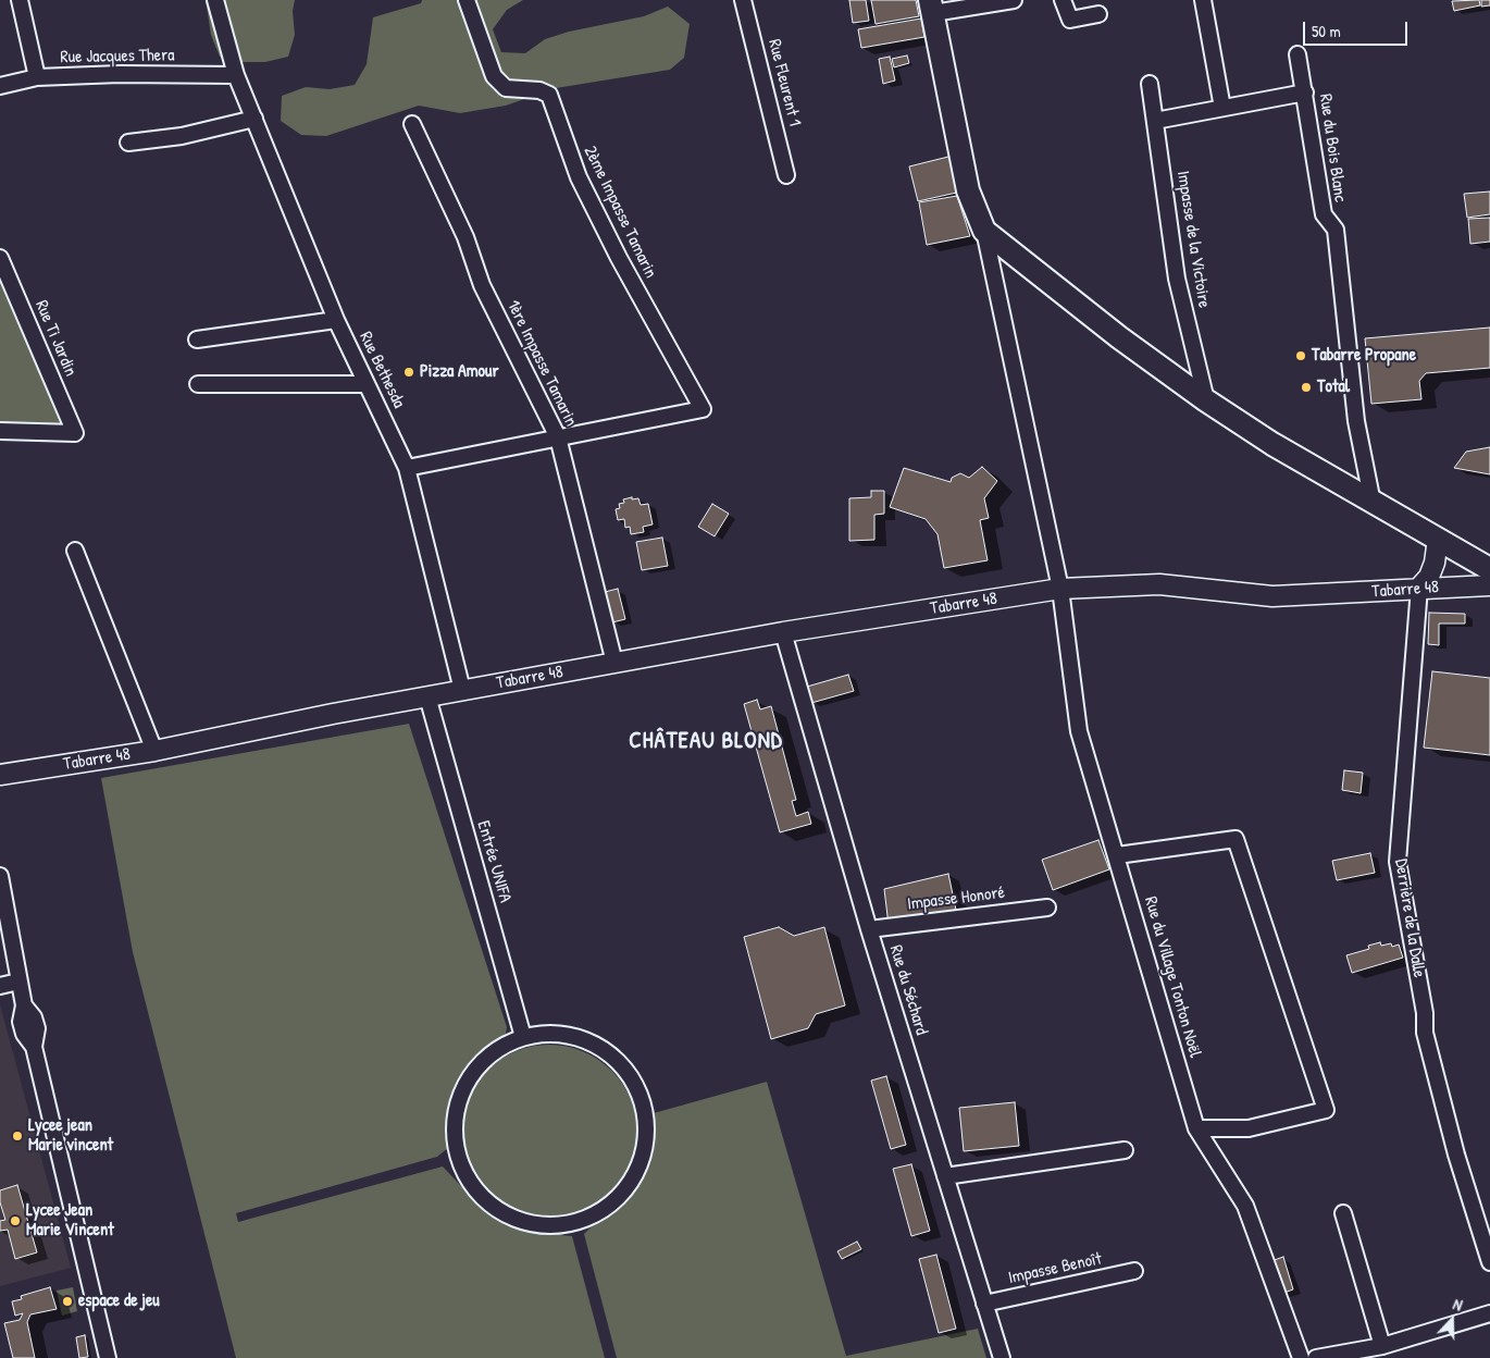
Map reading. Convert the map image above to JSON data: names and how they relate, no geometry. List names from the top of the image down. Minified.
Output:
{"streets":{"street":["Rue Jacques Thera","Rue Fleurent 1","Rue du Bois Blanc","2ème Impasse Tamarin","Impasse de la Victoire","Rue Ti Jardin","1ère Impasse Tamarin","Rue Bethesda","Tabarre 48","Entrée UNIFA","Impasse Honoré","Derrière de la Dalle","Rue du Village Tonton Noël","Rue du Séchard","Impasse Benoît"]},"crossings":[["Rue Jacques Thera","Rue Bethesda"],["2ème Impasse Tamarin","1ère Impasse Tamarin"],["1ère Impasse Tamarin","Tabarre 48"],["Rue Bethesda","Tabarre 48"],["Tabarre 48","Entrée UNIFA"],["Tabarre 48","Derrière de la Dalle"],["Tabarre 48","Rue du Village Tonton Noël"],["Tabarre 48","Rue du Séchard"],["Impasse Honoré","Rue du Séchard"],["Rue du Séchard","Impasse Benoît"]],"districts":["CHÂTEAU BLOND"],"places":["Tabarre Propane","Pizza Amour","Total","Lycee jean Marie vincent","Lycee Jean Marie Vincent","espace de jeu"],"scale_bar":"50 m","north":"top"}
